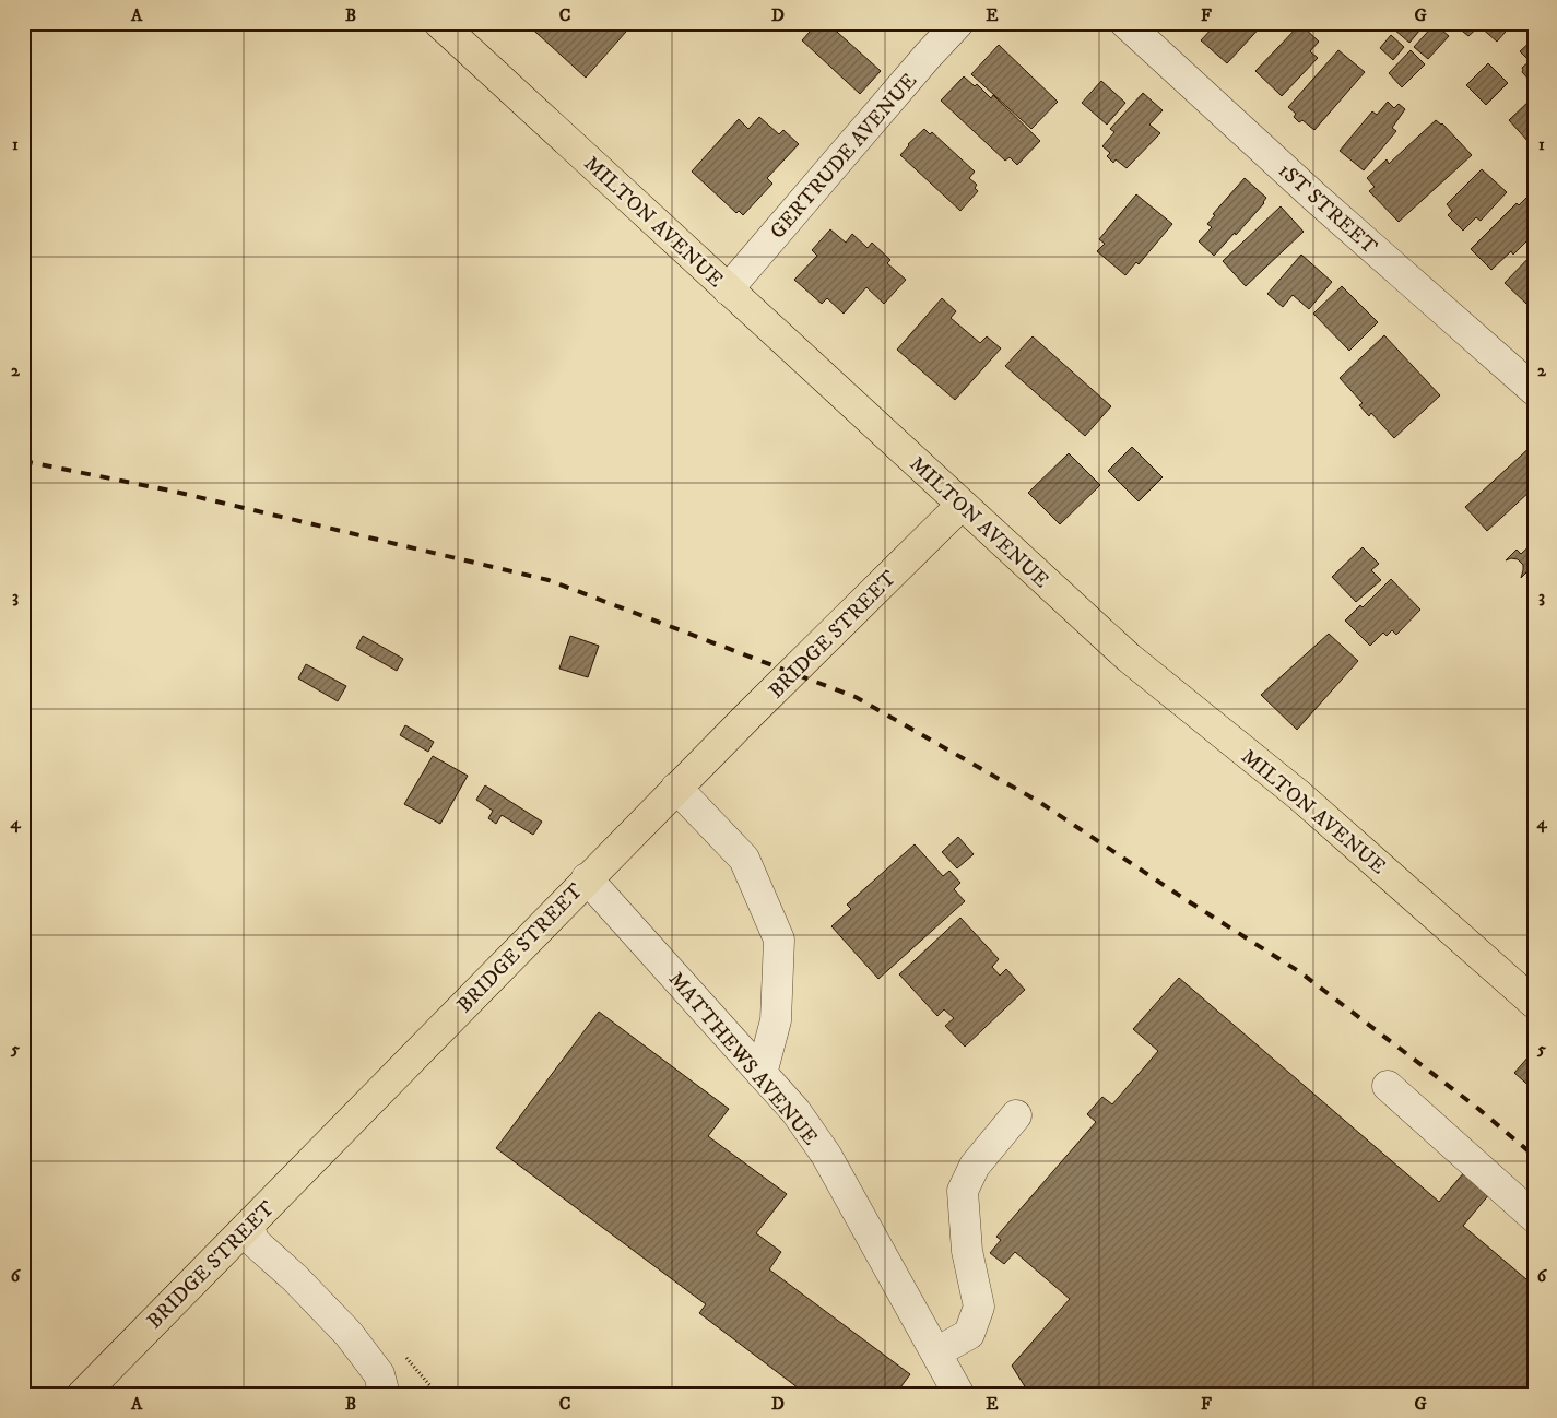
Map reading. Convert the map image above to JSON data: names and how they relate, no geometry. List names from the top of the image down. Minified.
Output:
{"streets":{"main road":["MILTON AVENUE","BRIDGE STREET"],"street":["GERTRUDE AVENUE","1ST STREET","MATTHEWS AVENUE"]},"crossings":[["GERTRUDE AVENUE","MILTON AVENUE"],["MILTON AVENUE","BRIDGE STREET"],["BRIDGE STREET","MATTHEWS AVENUE"]],"grid":{"columns":["A","B","C","D","E","F","G"],"rows":["1","2","3","4","5","6"]}}
